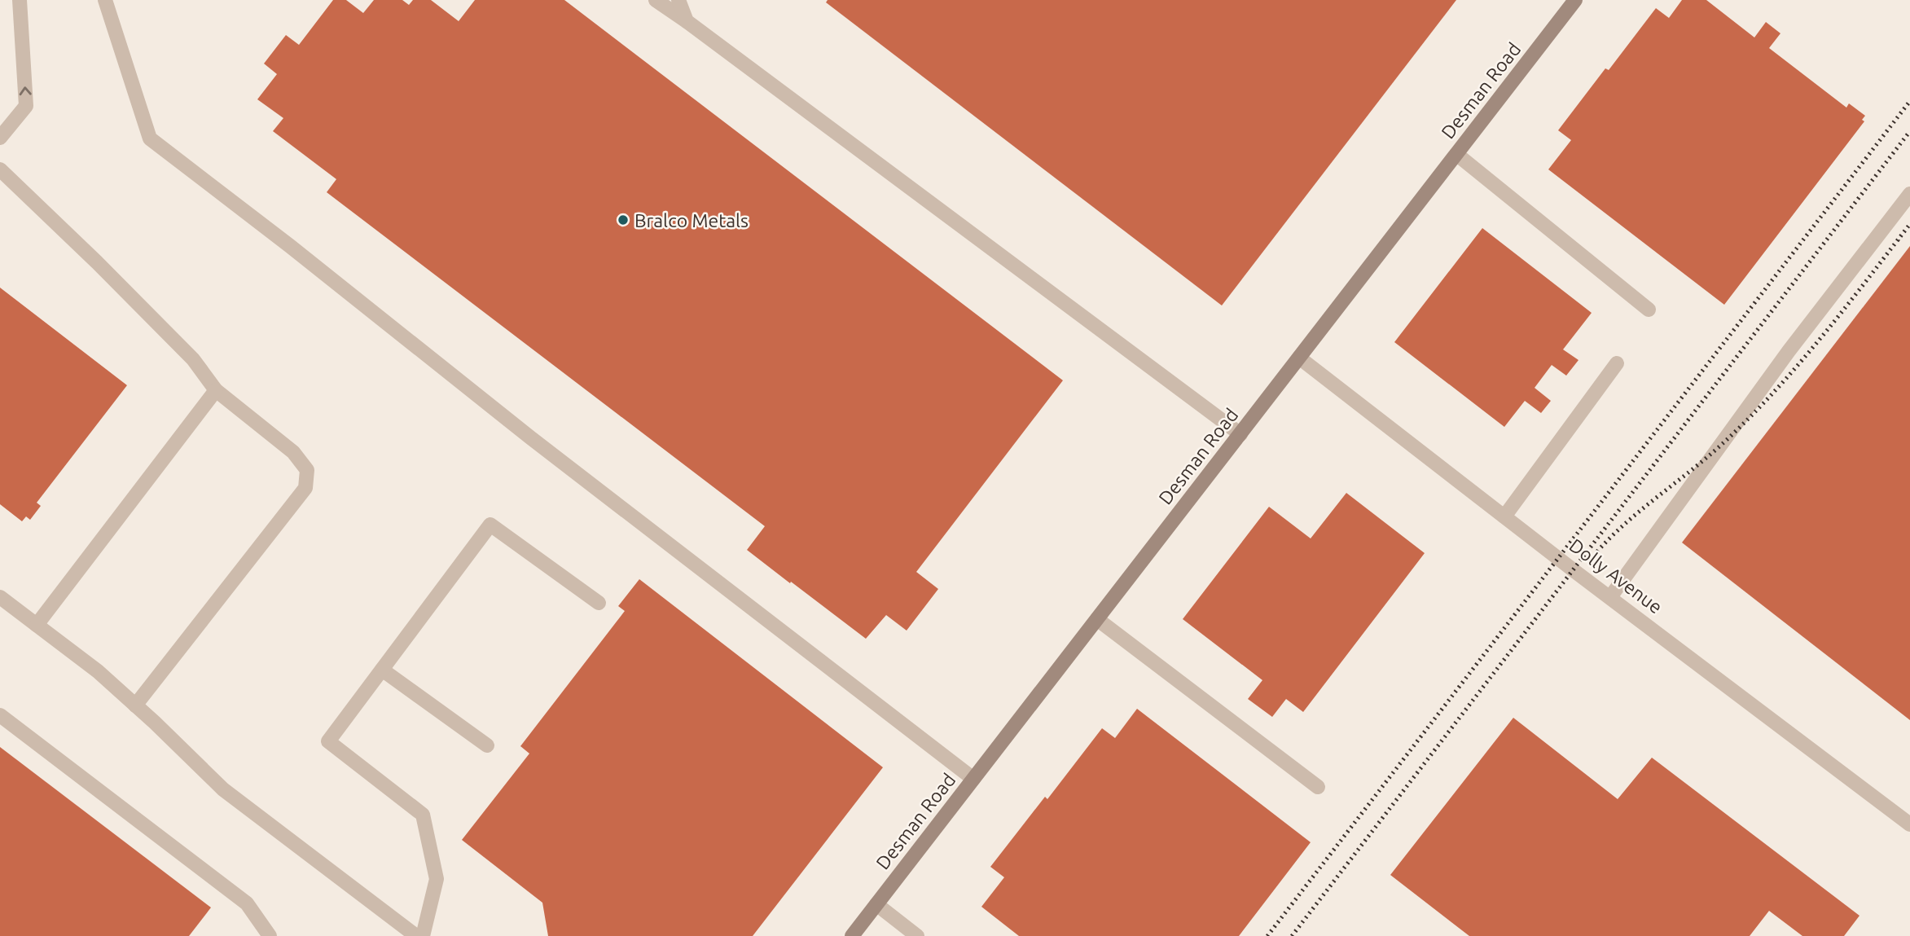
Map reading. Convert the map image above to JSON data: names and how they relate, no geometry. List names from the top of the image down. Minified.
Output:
{"streets":{"street":["Desman Road","Dolly Avenue"]},"crossings":[["Desman Road","Dolly Avenue"]],"places":["Bralco Metals"]}
